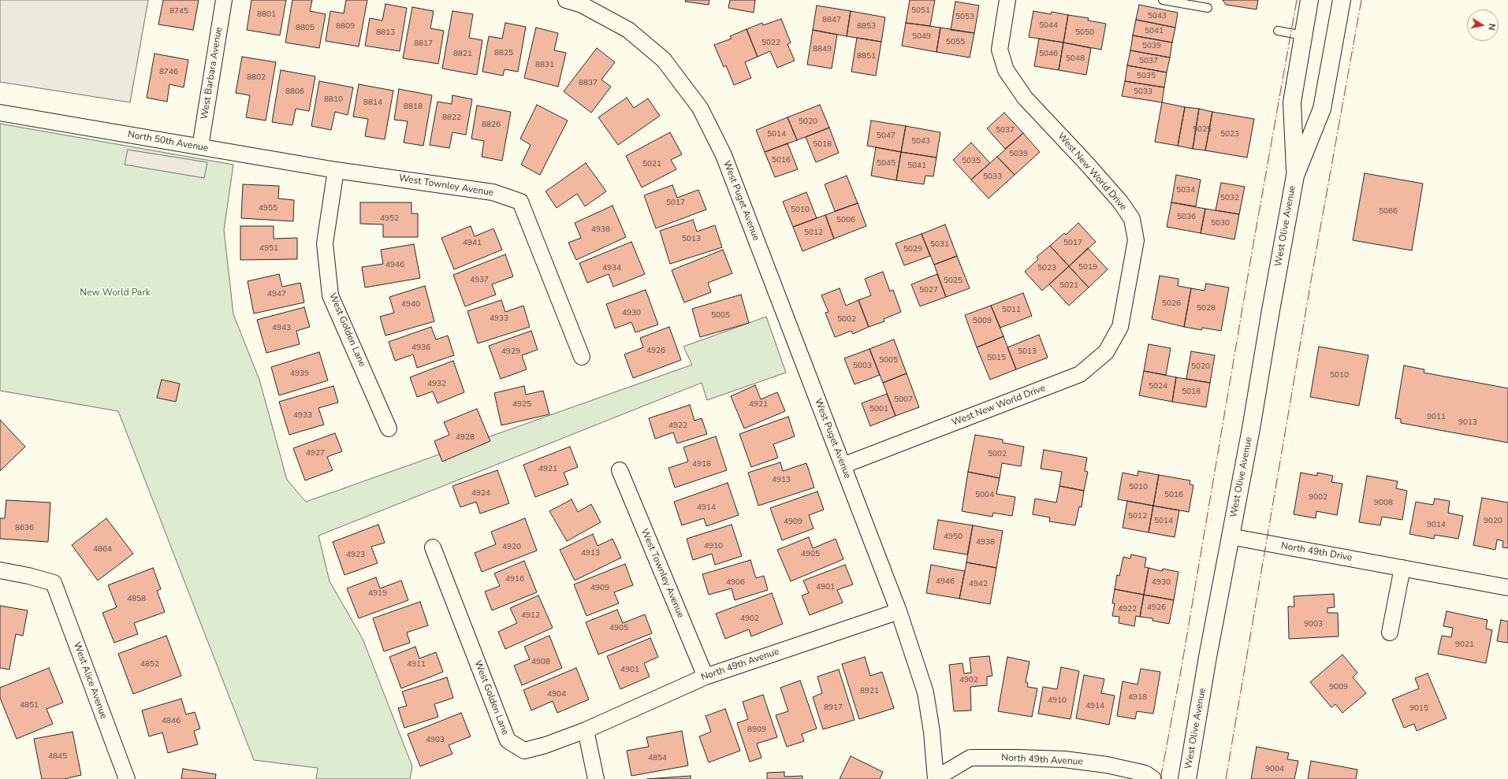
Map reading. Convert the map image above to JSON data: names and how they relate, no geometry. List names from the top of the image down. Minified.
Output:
{"streets":{"main road":["West Olive Avenue"],"street":["West Barbara Avenue","North 50th Avenue","West New World Drive","West Townley Avenue","West Puget Avenue","West Golden Lane","North 49th Drive","North 49th Avenue","West Alice Avenue"]},"crossings":[["West Barbara Avenue","North 50th Avenue"],["North 50th Avenue","West Townley Avenue"],["North 50th Avenue","West Golden Lane"],["West New World Drive","West Puget Avenue"],["West Townley Avenue","West Golden Lane"],["West Townley Avenue","North 49th Avenue"],["West Puget Avenue","North 49th Avenue"],["West Olive Avenue","North 49th Drive"],["West Golden Lane","North 49th Avenue"]],"parks":["New World Park"],"house_numbers":["5051","8745","8801","5043","5053","8847","5044","8809","8853","8805","5041","8813","5050","5049","5055","5022","8817","5039","8849","8825","8821","5046","8851","5048","5037","8831","8746","5035","8802","8837","8806","5033","8810","8814","8818","8822","5020","8826","5025","5037","5014","5023","5047","5043","5018","5039","5016","5035","5045","5021","5041","5033","5034","5032","5017","4955","5010","5066","5036","4952","5006","5030","4938","5012","5013","4941","5017","5031","4951","5029","4946","5019","4934","5023","4937","5025","5021","5027","4947","5026","4940","5028","5011","4930","5005","4933","5002","5009","4943","4936","4926","4929","5013","5015","5005","5003","5020","4939","5010","4932","5024","5018","5007","4925","4921","5001","4933","9011","9013","4922","4928","4927","5002","4918","4921","4913","5010","4924","5004","5016","9002","9008","4914","5012","5014","9020","4909","9014","8636","4950","4938","4910","4920","4864","4913","4905","4923","4916","4946","4906","4930","4942","4901","4909","4919","4858","4926","4922","4912","4902","9003","4905","9021","4908","4852","4911","4901","4902","9009","8921","4904","4918","4910","4851","4914","8917","9015","4846","8909","4903","4845","4854","9004"],"north":"right"}
